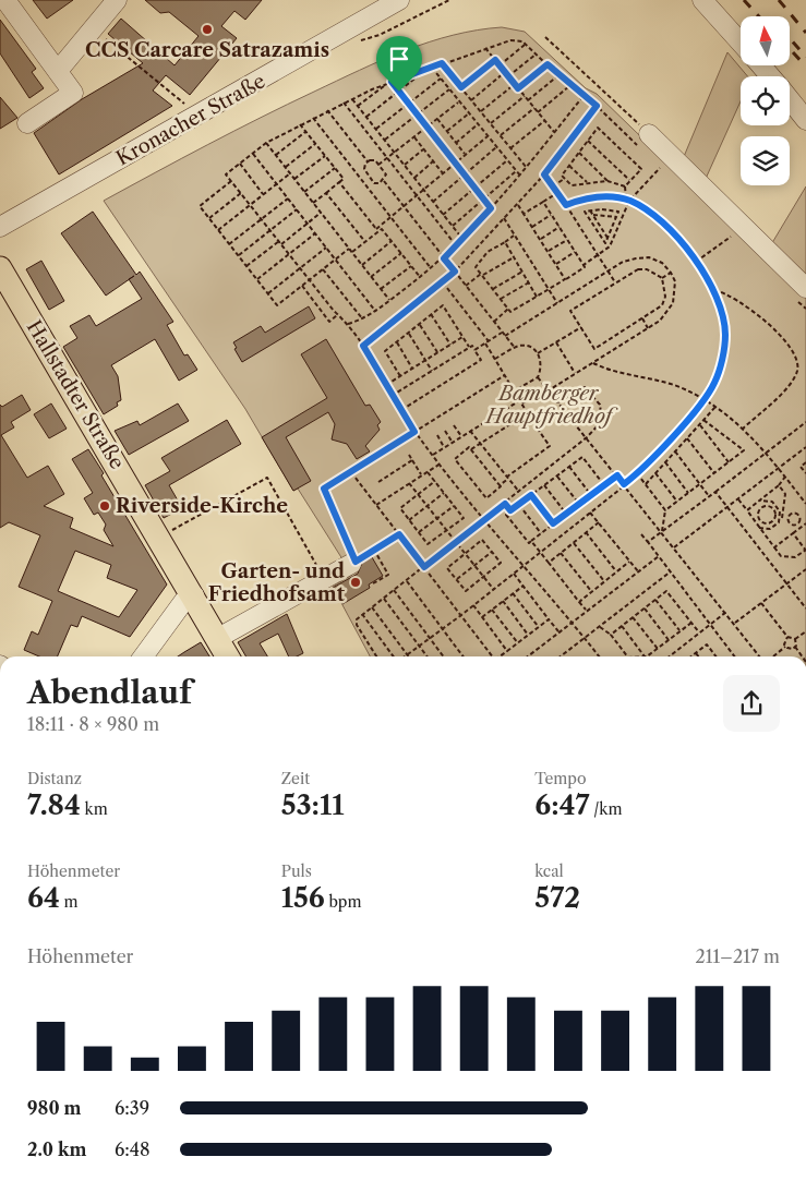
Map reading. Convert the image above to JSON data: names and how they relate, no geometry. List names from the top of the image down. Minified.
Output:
{"streets":{"main road":["Hallstadter Straße"],"street":["Kronacher Straße"]},"parks":["Bamberger Hauptfriedhof"],"places":["CCS Carcare Satrazamis","Riverside-Kirche","Garten- und Friedhofsamt"],"north":"top","page":{"heading":["Abendlauf","18:11 · 8 × 980 m"],"stats":[["Distanz","7.84 km"],["Zeit","53:11"],["Tempo","6:47 /km"],["Höhenmeter","64 m"],["Puls","156 bpm"],["kcal","572"]],"chart":["Höhenmeter","211–217 m"],"list":[{"name":"980 m","note":"6:39"},{"name":"2.0 km","note":"6:48"}]}}
